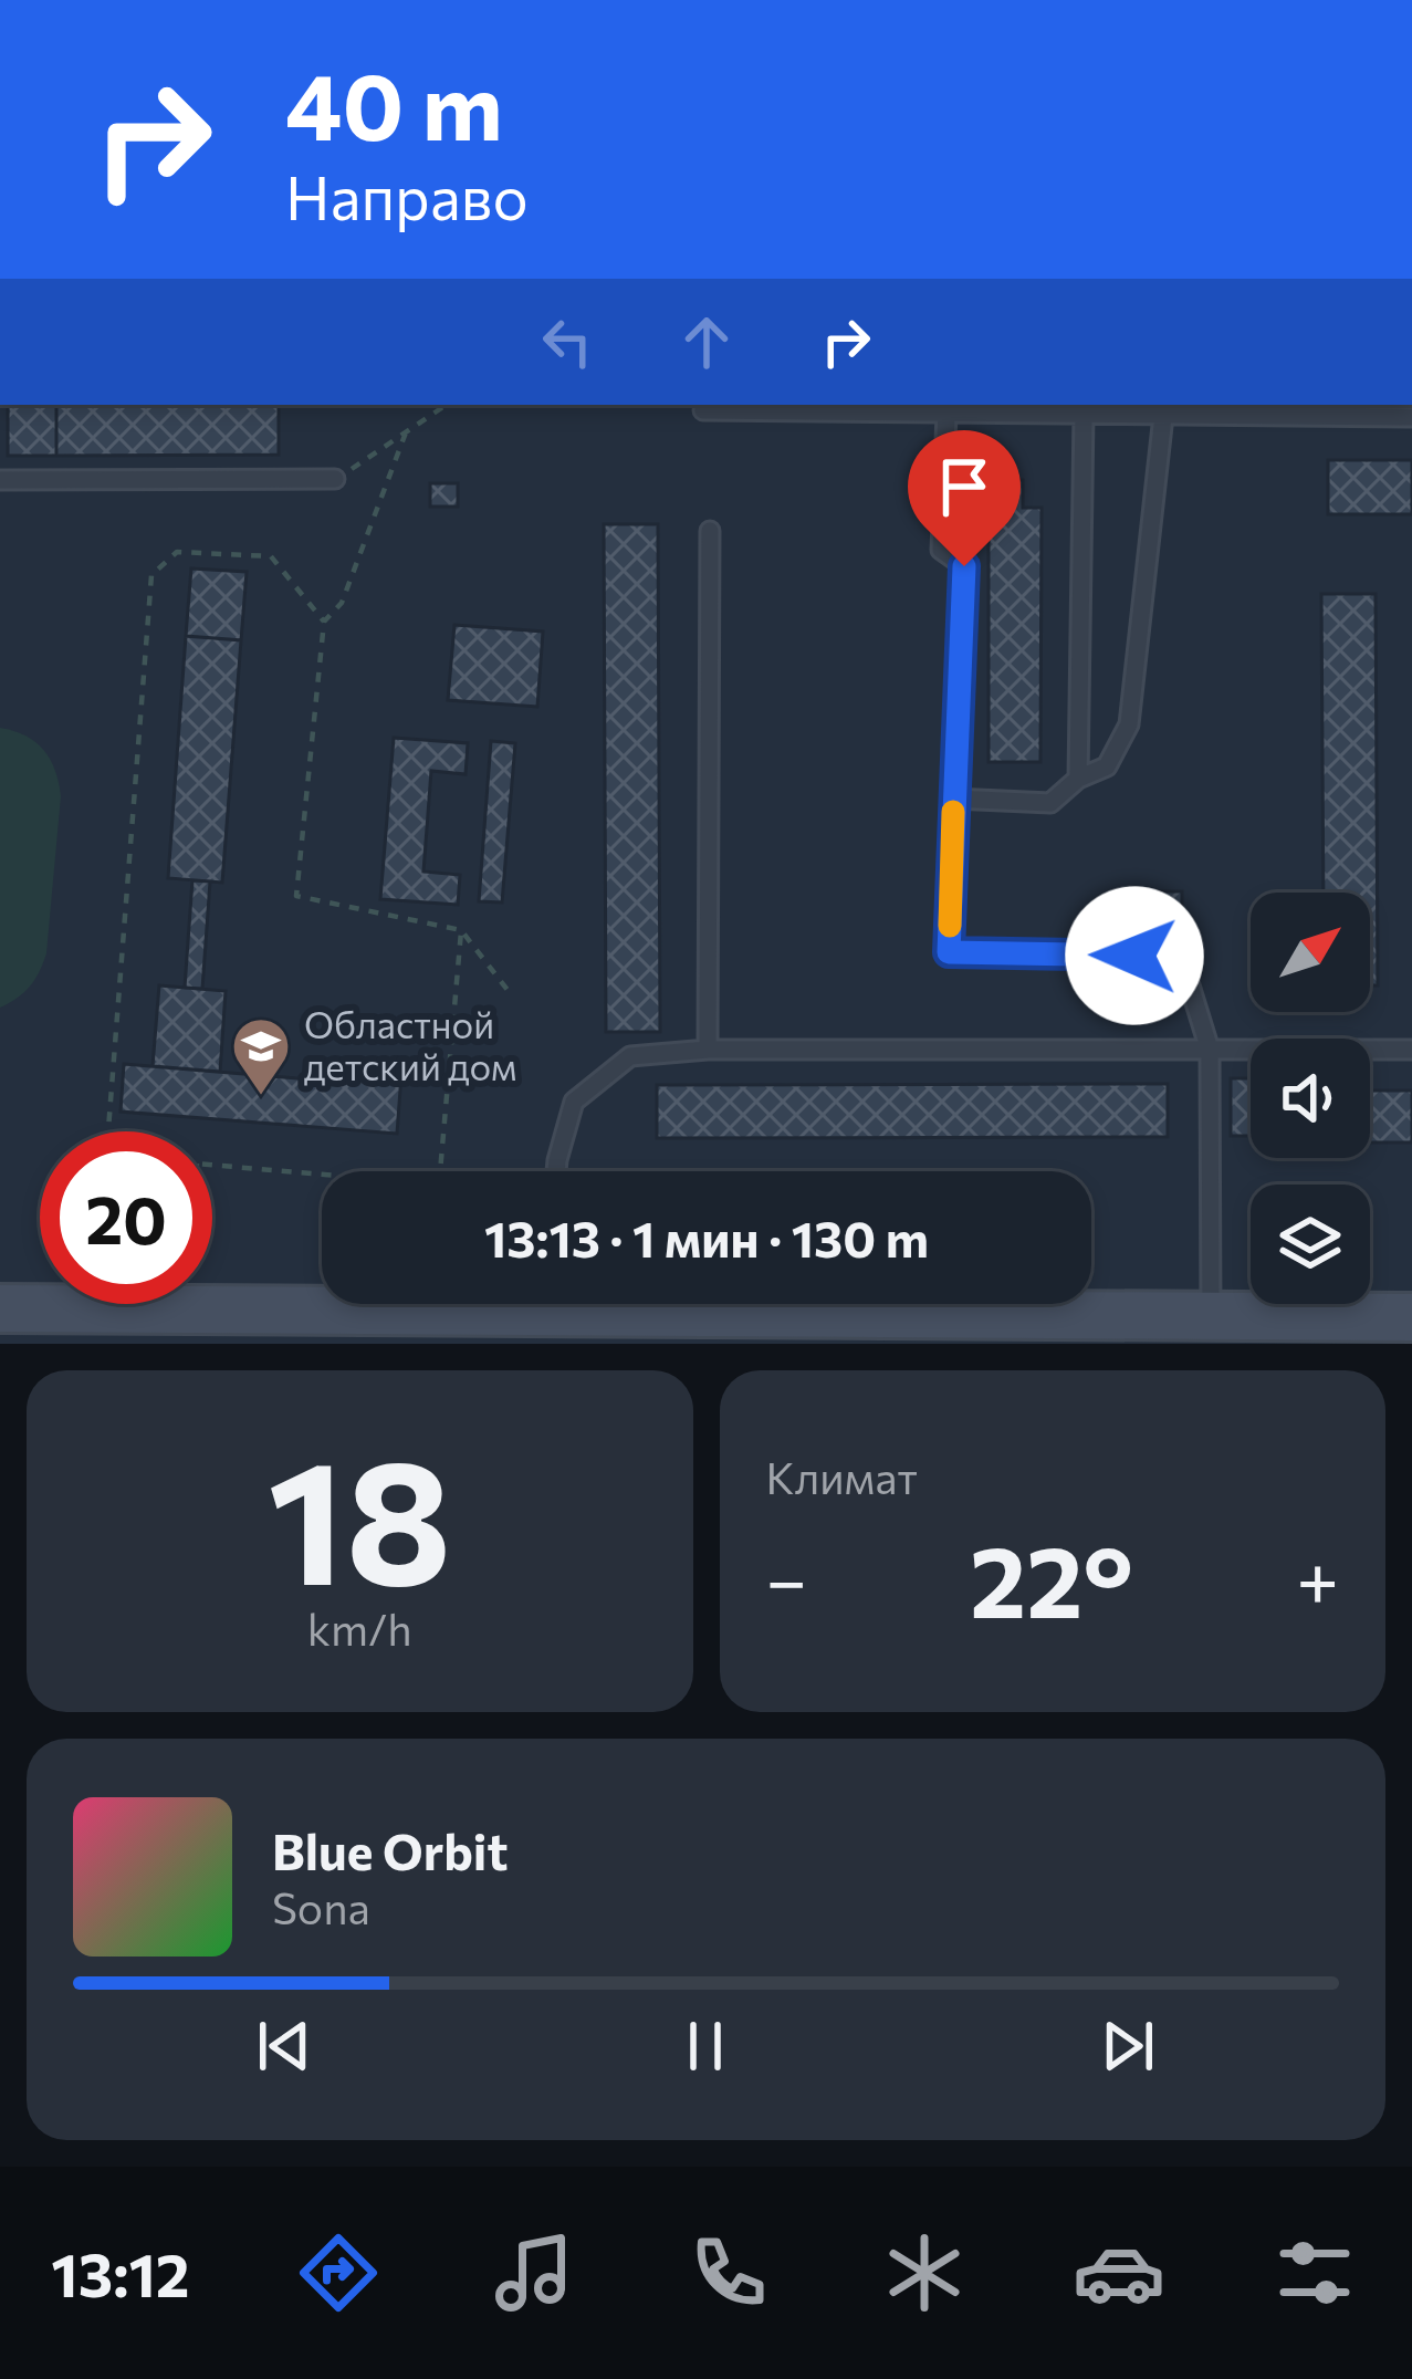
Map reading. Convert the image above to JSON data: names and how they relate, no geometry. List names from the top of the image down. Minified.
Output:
{"places":{"school or university":["Областной детский дом"]},"north":"top right","page":{"turn":["40 m","Направо"],"limit":"20","trip":"13:13 · 1 мин · 130 m","tile":[["18","km/h"],"Климат"],"heat":["−","22°","+"],"song":["Blue Orbit","Sona"],"tabs":"13:12"}}
